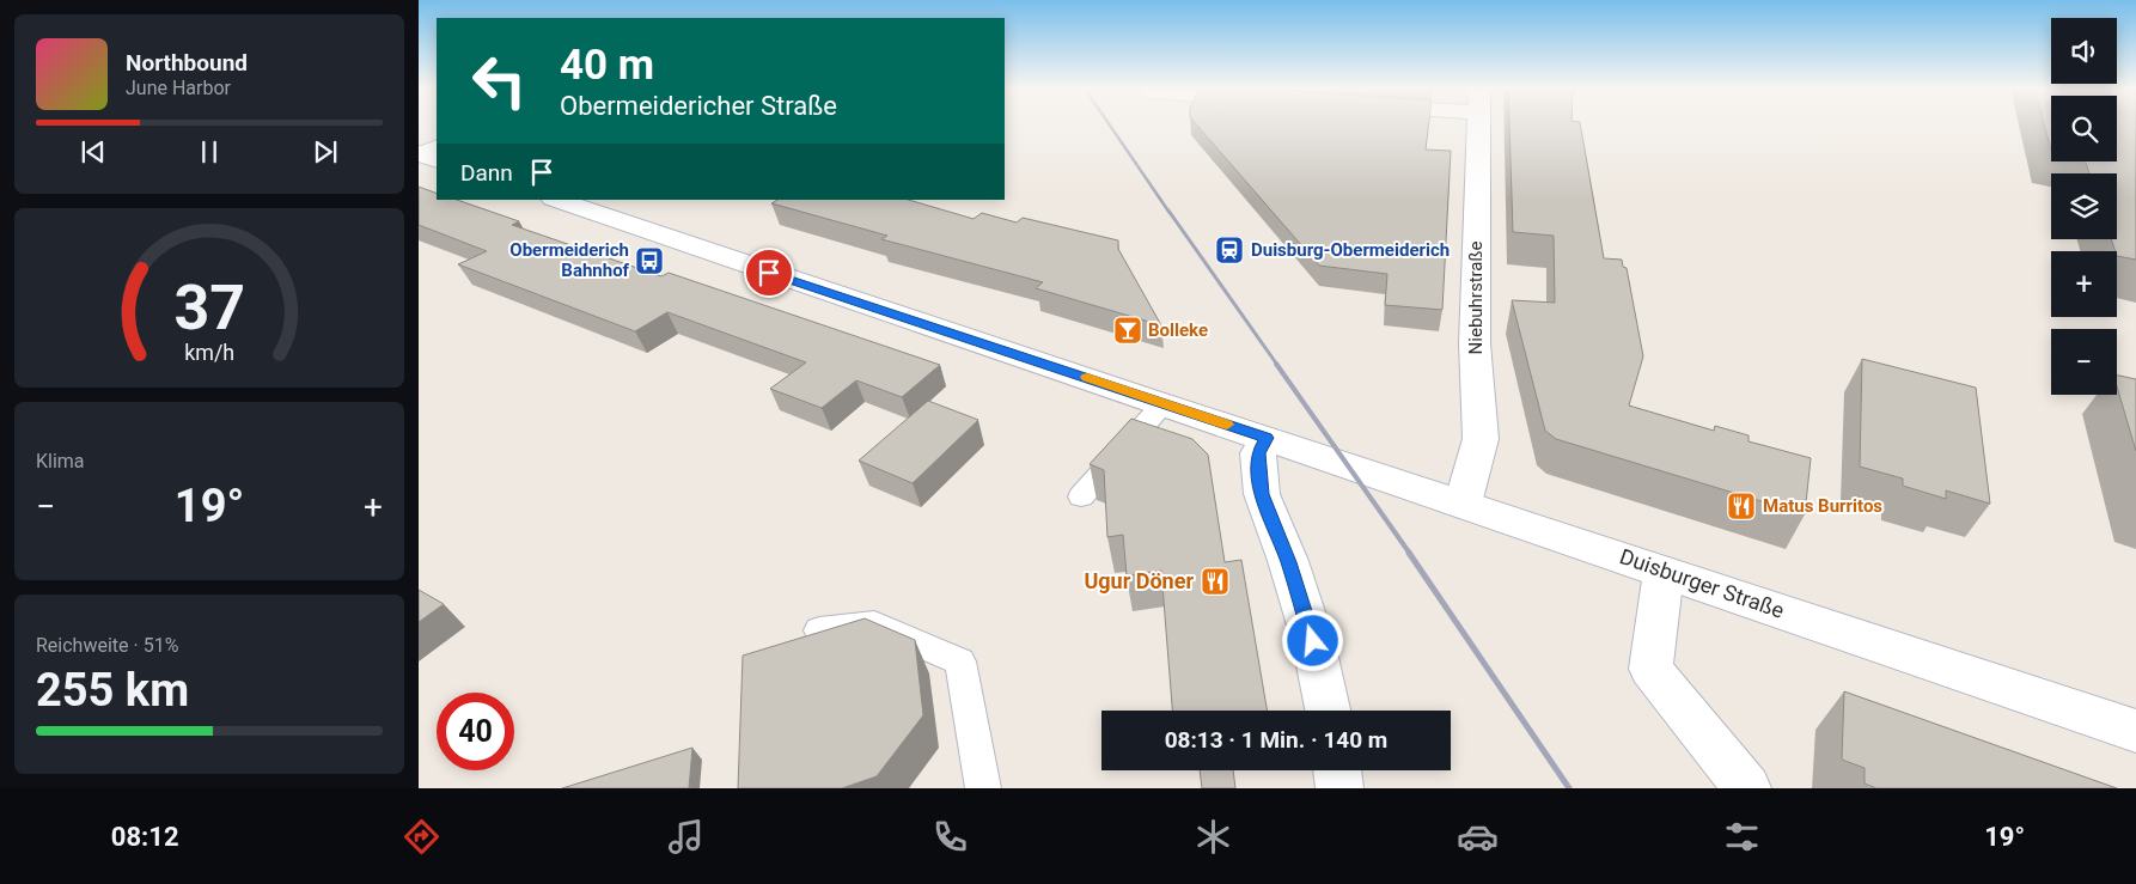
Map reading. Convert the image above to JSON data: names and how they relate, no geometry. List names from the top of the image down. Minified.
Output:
{"streets":{"main road":["Niebuhrstraße","Duisburger Straße"]},"crossings":[["Niebuhrstraße","Duisburger Straße"]],"places":{"station":["Duisburg-Obermeiderich"],"bus stop":["Obermeiderich Bahnhof"],"bar":["Bolleke"],"restaurant":["Matus Burritos","Ugur Döner"]},"page":{"map_buttons":["+","−"],"turn":["40 m","Obermeidericher Straße"],"song":["Northbound","June Harbor"],"then":"Dann","tile":["Klima",["Reichweite · 51%","255 km"]],"heat":["−","19°","+"],"limit":"40","trip":"08:13 · 1 Min. · 140 m","tabs":["08:12","19°"],"gauge":["37","km/h"]}}
